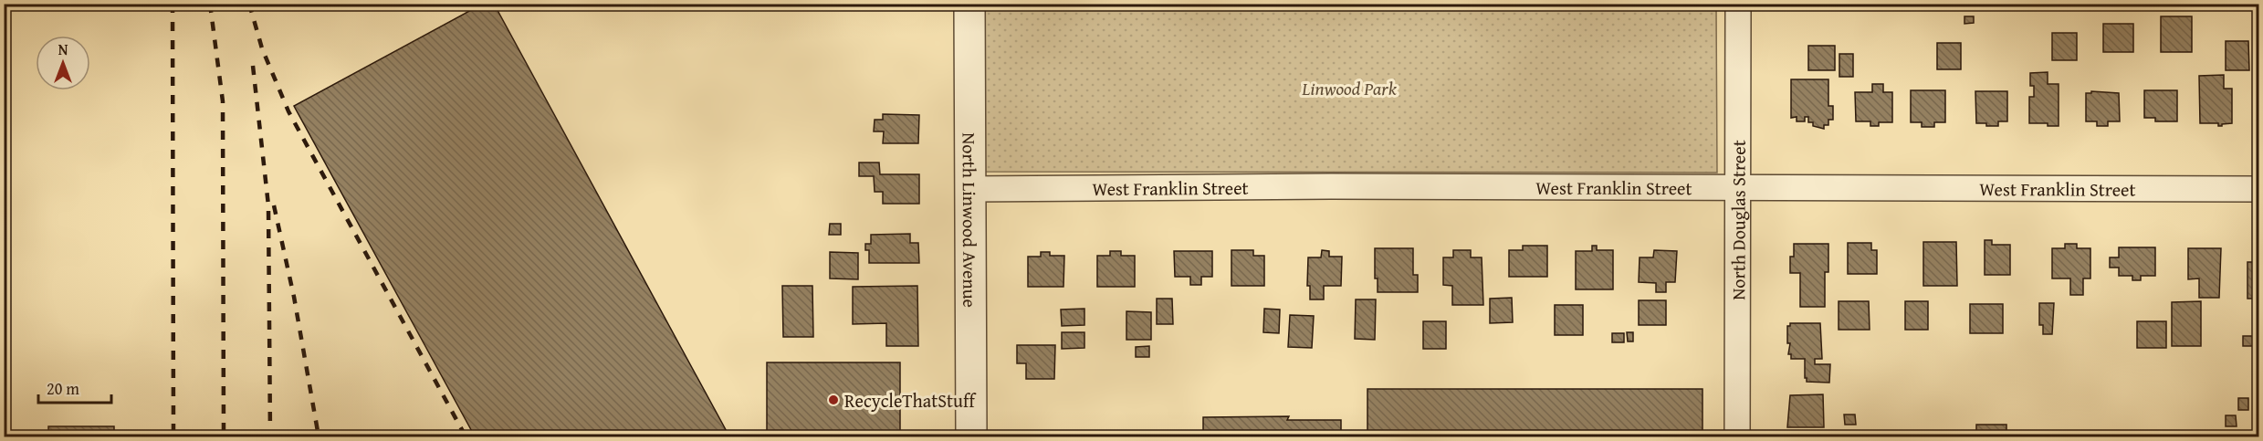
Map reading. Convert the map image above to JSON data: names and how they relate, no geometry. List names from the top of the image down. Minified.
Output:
{"streets":{"street":["West Franklin Street","North Linwood Avenue","North Douglas Street"]},"crossings":[["West Franklin Street","North Linwood Avenue"],["West Franklin Street","North Douglas Street"]],"parks":["Linwood Park"],"places":["RecycleThatStuff"],"scale_bar":"20 m","north":"top"}
